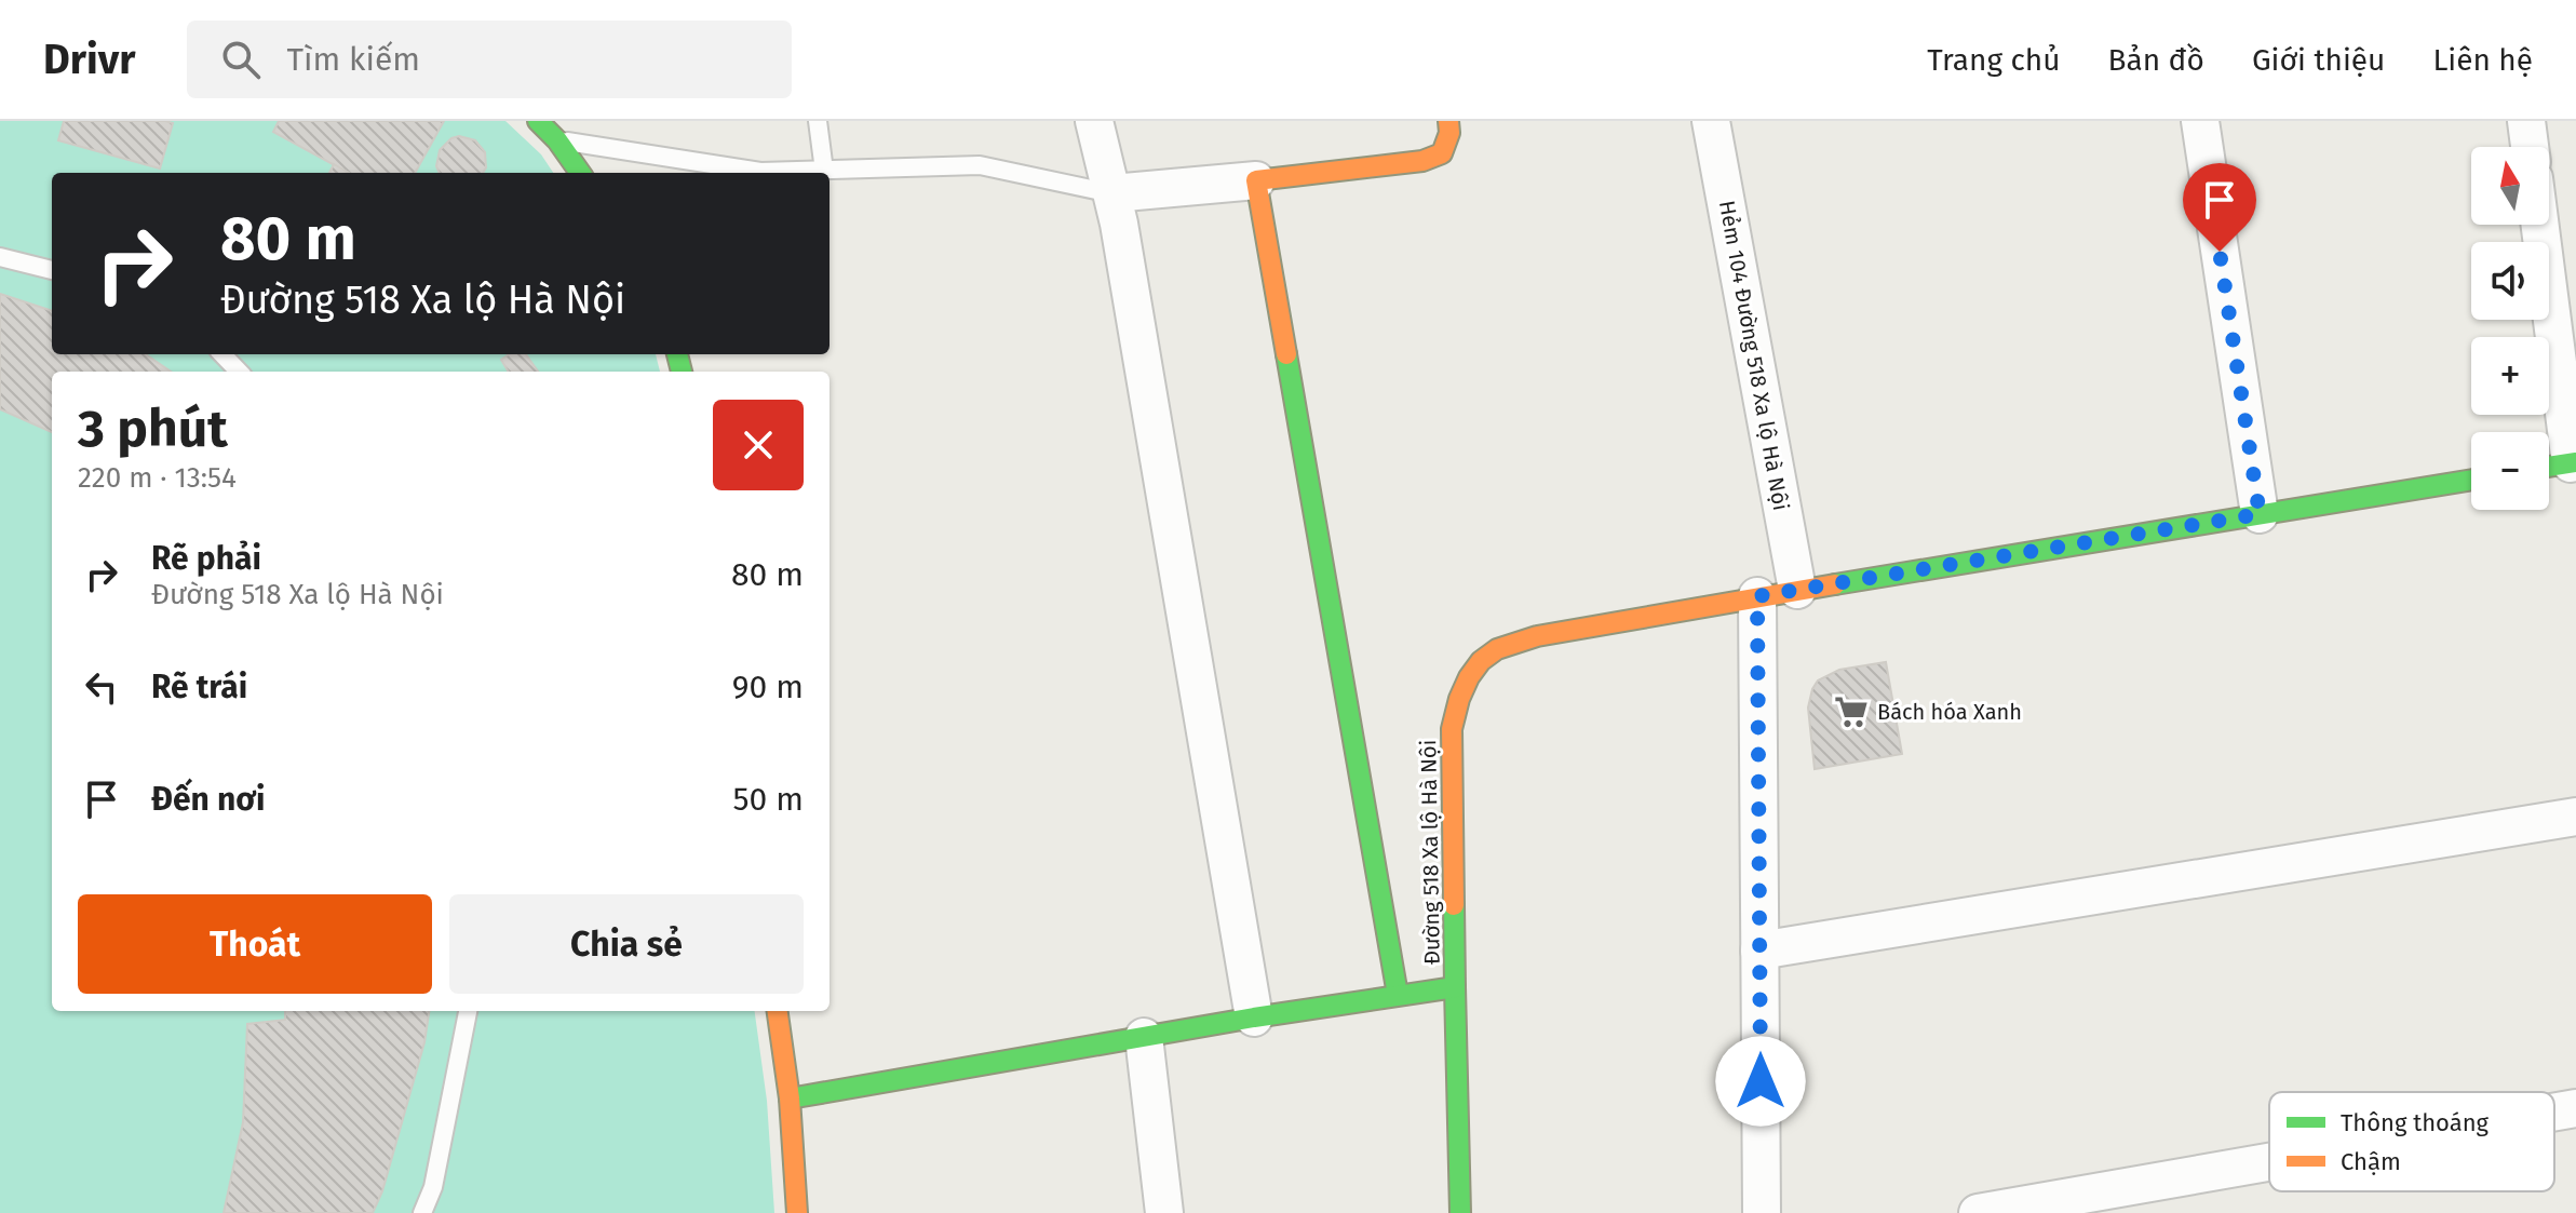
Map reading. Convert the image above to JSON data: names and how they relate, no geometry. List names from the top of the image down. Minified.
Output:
{"streets":{"street":["Hẻm 104 Đường 518 Xa lộ Hà Nội","Đường 518 Xa lộ Hà Nội"]},"crossings":[["Hẻm 104 Đường 518 Xa lộ Hà Nội","Đường 518 Xa lộ Hà Nội"]],"places":{"supermarket":["Bách hóa Xanh"]},"legend":["Thông thoáng","Chậm"],"north":"top","page":{"header":"Drivr","search":"Tìm kiếm","nav":["Trang chủ","Bản đồ","Giới thiệu","Liên hệ"],"map_buttons":["+","−"],"turn":["80 m","Đường 518 Xa lộ Hà Nội"],"heading":["3 phút","220 m · 13:54"],"list":[{"name":"Rẽ phải","note":"Đường 518 Xa lộ Hà Nội","value":"80 m"},{"name":"Rẽ trái","value":"90 m"},{"name":"Đến nơi","value":"50 m"}],"buttons":["Thoát","Chia sẻ"]}}
